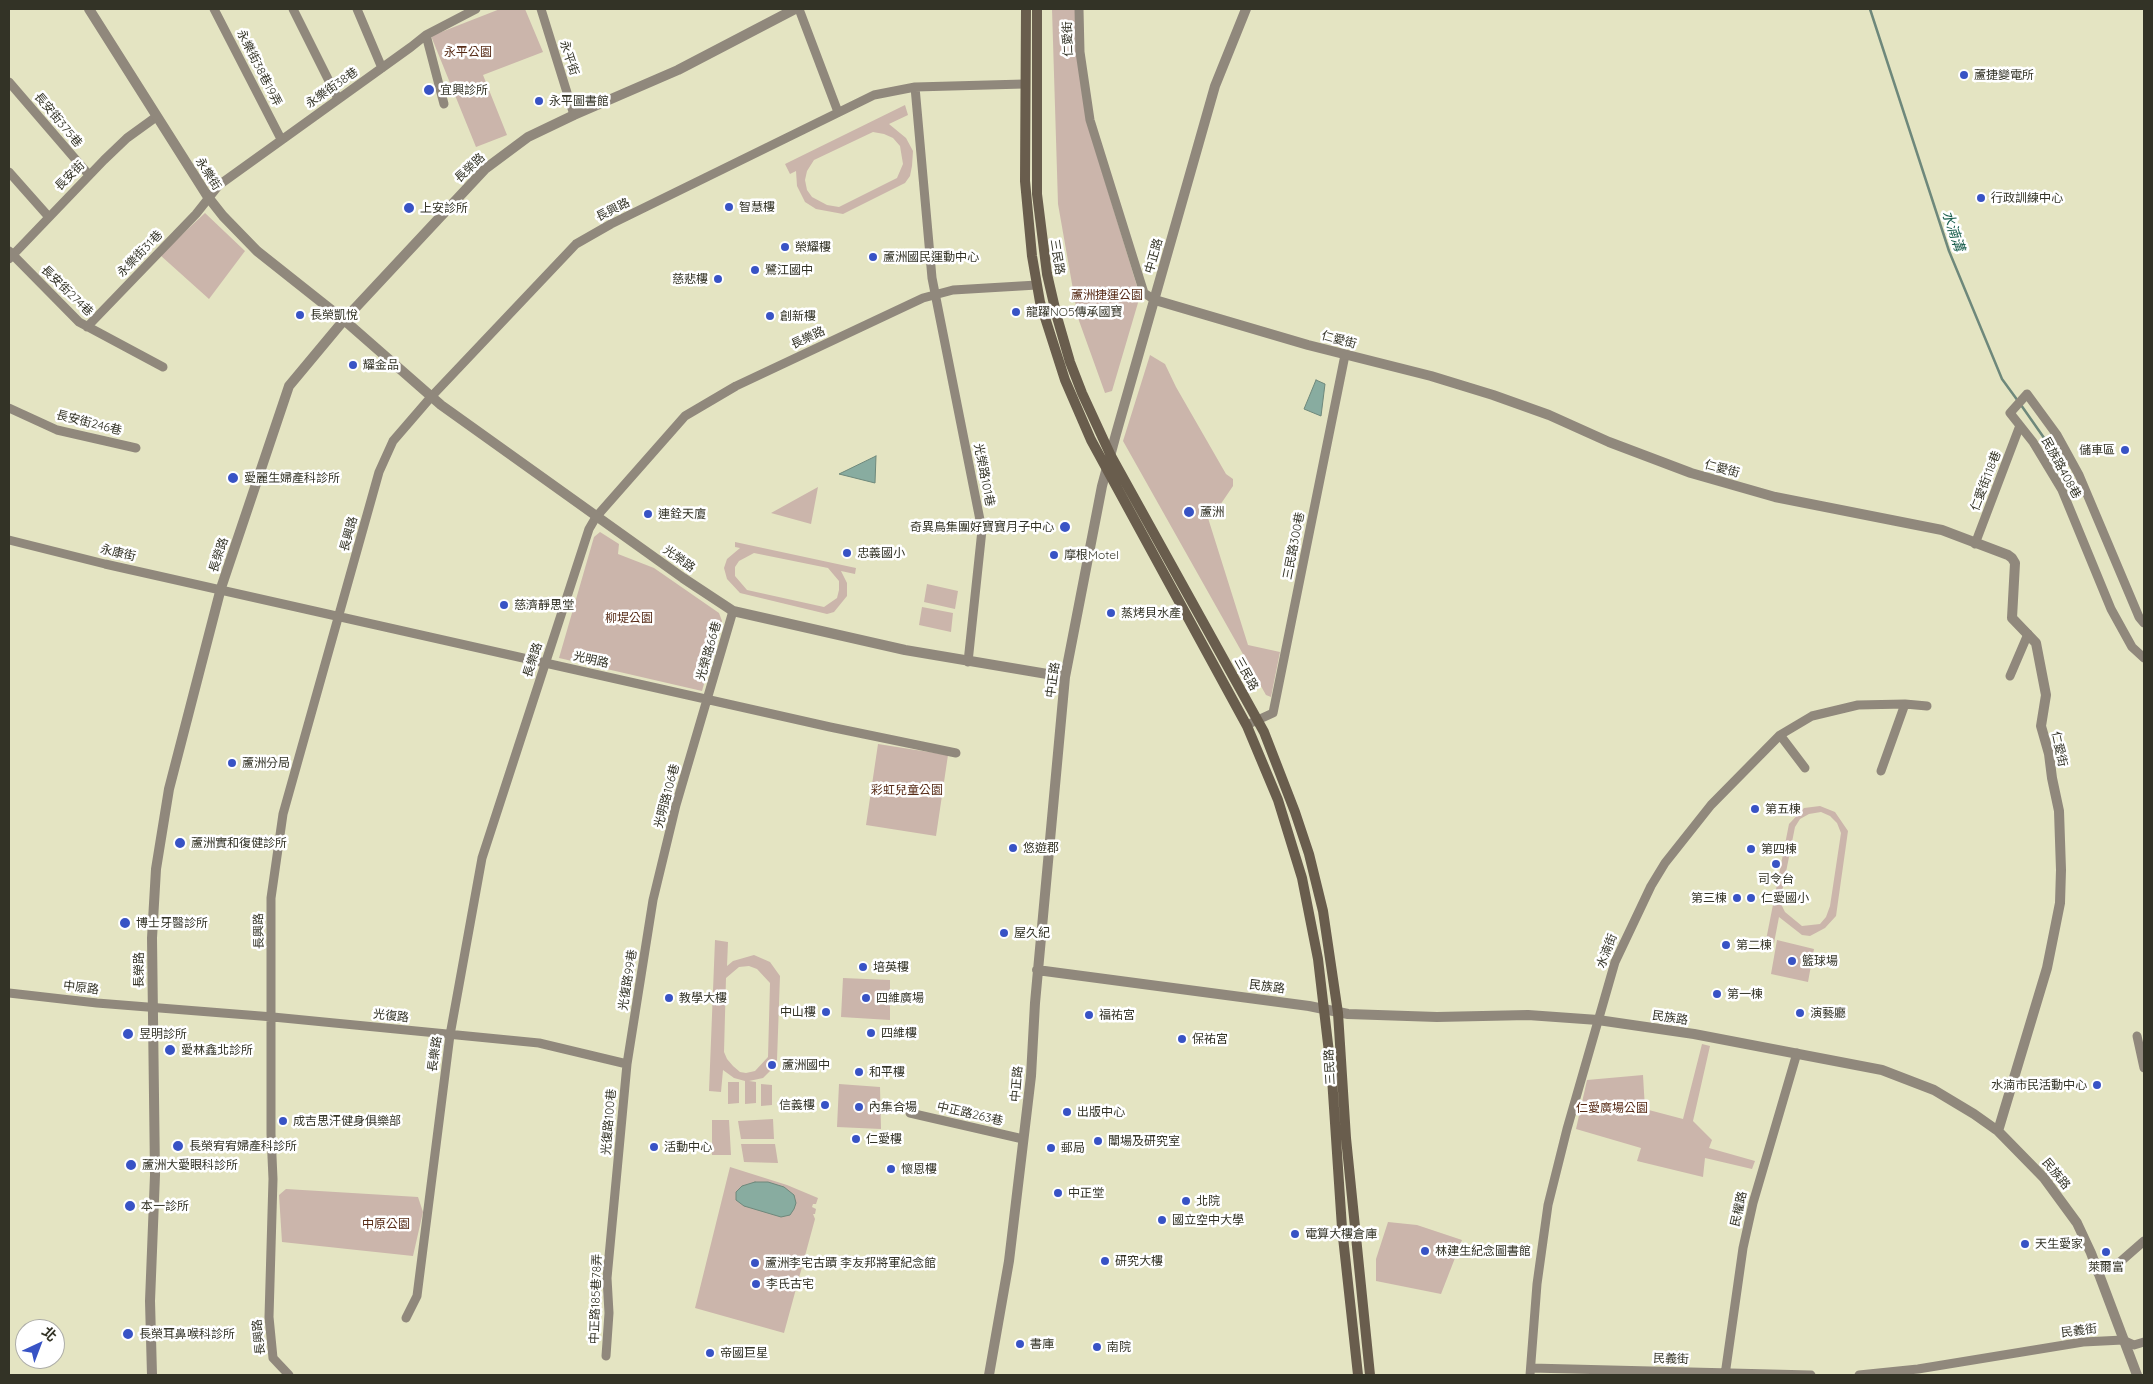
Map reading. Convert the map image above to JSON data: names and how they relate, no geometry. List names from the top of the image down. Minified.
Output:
{"streets":{"main road":["三民路"],"street":["仁愛街","永平街","永樂街38巷19弄","永樂街38巷","長安街375巷","長榮路","永樂街","長安街","長興路","永樂街31巷","中正路","長安街274巷","長樂路","長安街246巷","民族路408巷","光榮路101巷","仁愛街118巷","三民路300巷","永康街","光榮路","光榮路66巷","光明路","光明路106巷","水湳街","光復路99巷","民族路","中原路","光復路","中正路263巷","光復路100巷","民權路","中正路185巷78弄","民義街"]},"crossings":[["仁愛街","中正路"],["仁愛街","仁愛街118巷"],["仁愛街","三民路300巷"],["仁愛街","民族路"],["永平街","長榮路"],["永樂街38巷19弄","永樂街38巷"],["永樂街38巷","永樂街"],["永樂街38巷","永樂街31巷"],["長安街375巷","長安街"],["長榮路","永樂街"],["長榮路","永康街"],["長榮路","光榮路"],["長榮路","光明路"],["長榮路","中原路"],["長榮路","光復路"],["永樂街","長安街"],["永樂街","永樂街31巷"],["永樂街","光榮路"],["長安街","長安街274巷"],["長興路","三民路"],["長興路","光榮路101巷"],["長興路","光榮路"],["長興路","光明路"],["長興路","光復路"],["永樂街31巷","長安街274巷"],["中正路","三民路"],["中正路","光榮路"],["中正路","民族路"],["中正路","中正路263巷"],["三民路","長樂路"],["三民路","三民路300巷"],["三民路","民族路"],["長樂路","光榮路101巷"],["長樂路","光榮路"],["長樂路","光明路"],["長樂路","光復路"],["民族路408巷","仁愛街118巷"],["光榮路101巷","光榮路"],["永康街","光明路"],["光榮路","光榮路66巷"],["光榮路66巷","光明路"],["光榮路66巷","光明路106巷"],["光明路","光明路106巷"],["光明路106巷","光復路99巷"],["水湳街","民族路"],["水湳街","民義街"],["光復路99巷","光復路"],["光復路99巷","光復路100巷"],["民族路","民權路"],["民族路","民義街"],["中原路","光復路"],["光復路","光復路100巷"],["光復路100巷","中正路185巷78弄"],["民權路","民義街"]],"water":["水湳溝"],"parks":["永平公園","蘆洲捷運公園","柳堤公園","彩虹兒童公園","仁愛廣場公園","中原公園"],"places":["蘆捷變電所","宜興診所","永平圖書館","行政訓練中心","智慧樓","上安診所","榮耀樓","蘆洲國民運動中心","鷺江國中","慈悲樓","龍躍NO5傳承國寶","長榮凱悅","創新樓","耀金品","儲車區","愛麗生婦產科診所","蘆洲","連銓天廈","奇異鳥集團好寶寶月子中心","忠義國小","摩根Motel","慈濟靜思堂","蒸烤貝水產","蘆洲分局","第五棟","蘆洲實和復健診所","悠遊郡","第四棟","司令台","第三棟","仁愛國小","博士牙醫診所","屋久紀","第二棟","籃球場","培英樓","第一棟","教學大樓","四維廣場","中山樓","演藝廳","福祐宮","四維樓","昱明診所","保祐宮","愛林鑫北診所","蘆洲國中","和平樓","水湳市民活動中心","信義樓","內集合場","出版中心","成吉思汗健身俱樂部","仁愛樓","闈場及研究室","長榮宥宥婦產科診所","活動中心","郵局","蘆洲大愛眼科診所","懷恩樓","中正堂","北院","本一診所","國立空中大學","電算大樓倉庫","天生愛家","林建生紀念圖書館","萊爾富","研究大樓","蘆洲李宅古蹟 李友邦將軍紀念館","李氏古宅","長榮耳鼻喉科診所","書庫","南院","帝國巨星"],"north":"top right"}
